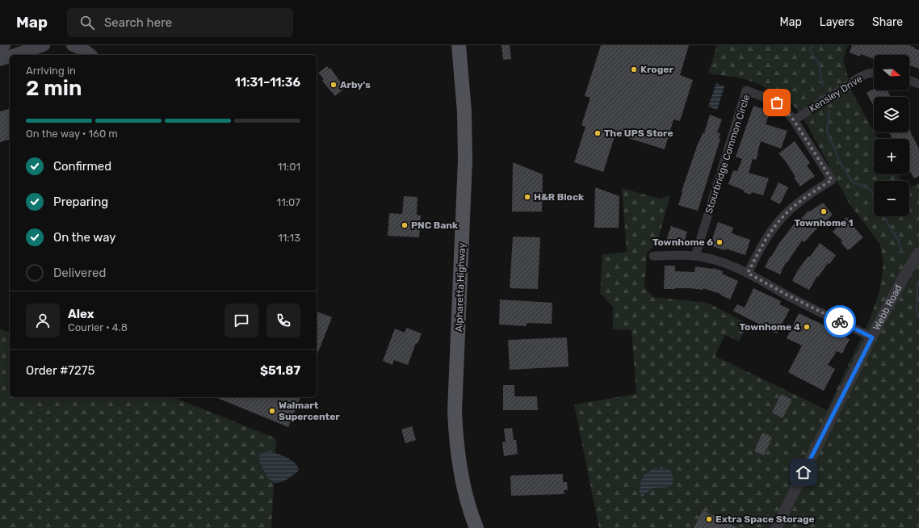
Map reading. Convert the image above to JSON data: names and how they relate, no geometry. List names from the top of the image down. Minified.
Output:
{"streets":{"main road":["Alpharetta Highway"],"street":["Kensley Drive","Stourbridge Common Circle","Webb Road"]},"crossings":[["Kensley Drive","Stourbridge Common Circle"]],"places":["Kroger","Arby's","The UPS Store","H&R Block","Townhome 1","PNC Bank","Townhome 6","Townhome 4","Walmart Supercenter","Extra Space Storage"],"north":"right","page":{"header":"Map","search":"Search here","nav":["Map","Layers","Share"],"map_buttons":["+","−"],"heading":["2 min","Arriving in","11:31–11:36"],"panel":["Alex","Courier · 4.8","Order #7275","$51.87"],"bar":"On the way · 160 m","list":[["Confirmed","11:01"],["Preparing","11:07"],["On the way","11:13"],"Delivered"]}}
